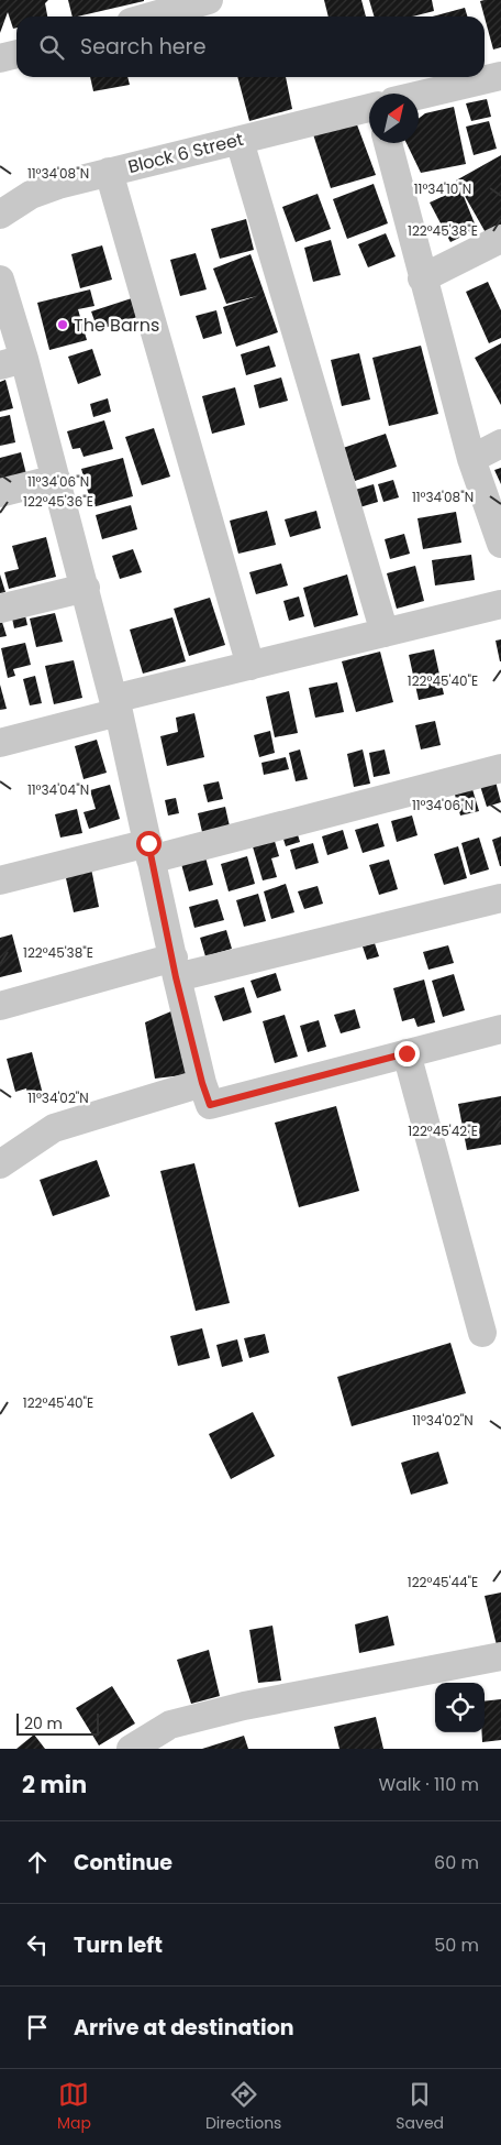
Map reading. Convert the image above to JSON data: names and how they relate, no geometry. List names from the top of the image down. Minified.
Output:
{"streets":{"street":["Block 6 Street"]},"places":["The Barns"],"scale_bar":"20 m","north":"top right","page":{"search":"Search here","scale":"20 m","heading":["2 min","Walk · 110 m"],"list":[["Continue","60 m"],["Turn left","50 m"],"Arrive at destination"],"nav":["Map","Directions","Saved"]},"coordinates":["11°34'08\"N","11°34'10\"N","122°45'38\"E","11°34'06\"N","122°45'36\"E","122°45'40\"E","11°34'04\"N","11°34'02\"N","122°45'42\"E","122°45'44\"E"]}
